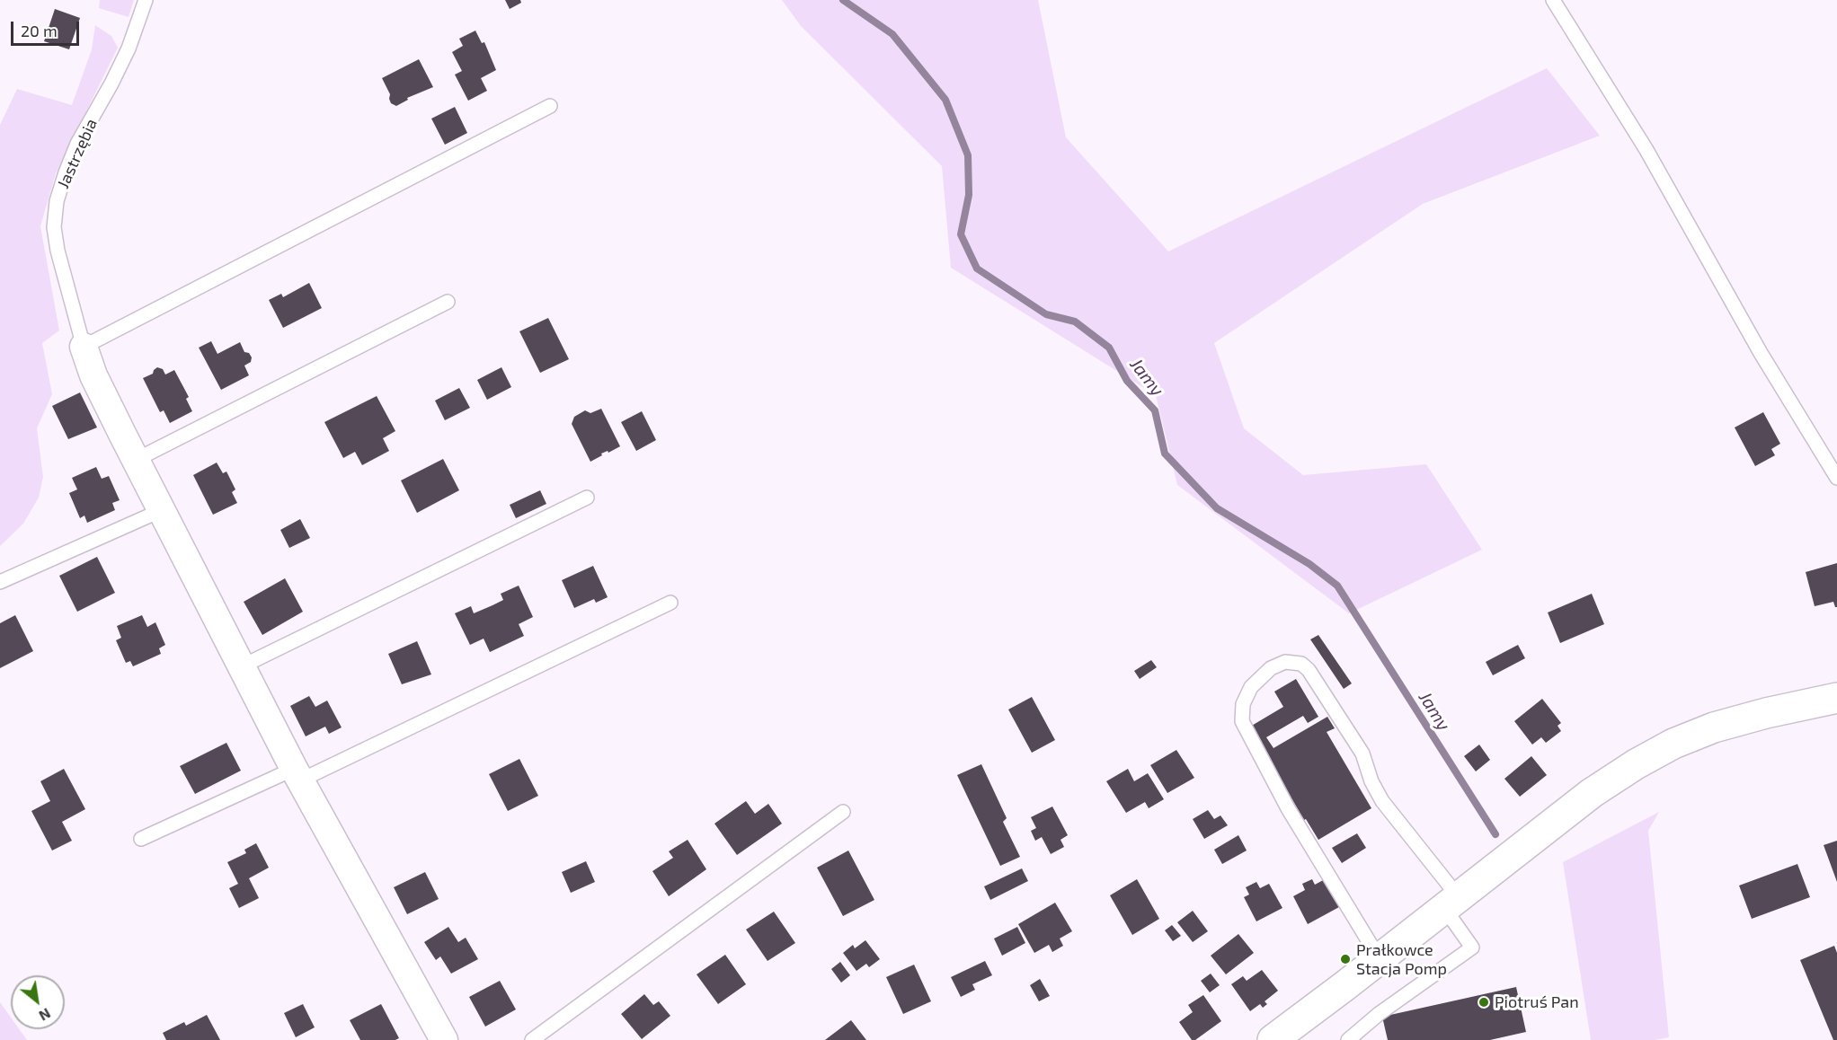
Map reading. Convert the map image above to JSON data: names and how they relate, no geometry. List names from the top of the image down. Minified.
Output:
{"streets":{"lane":["Jastrzębia"]},"water":["Jamy"],"places":["Prałkowce Stacja Pomp","Piotruś Pan"],"scale_bar":"20 m","north":"bottom right"}
